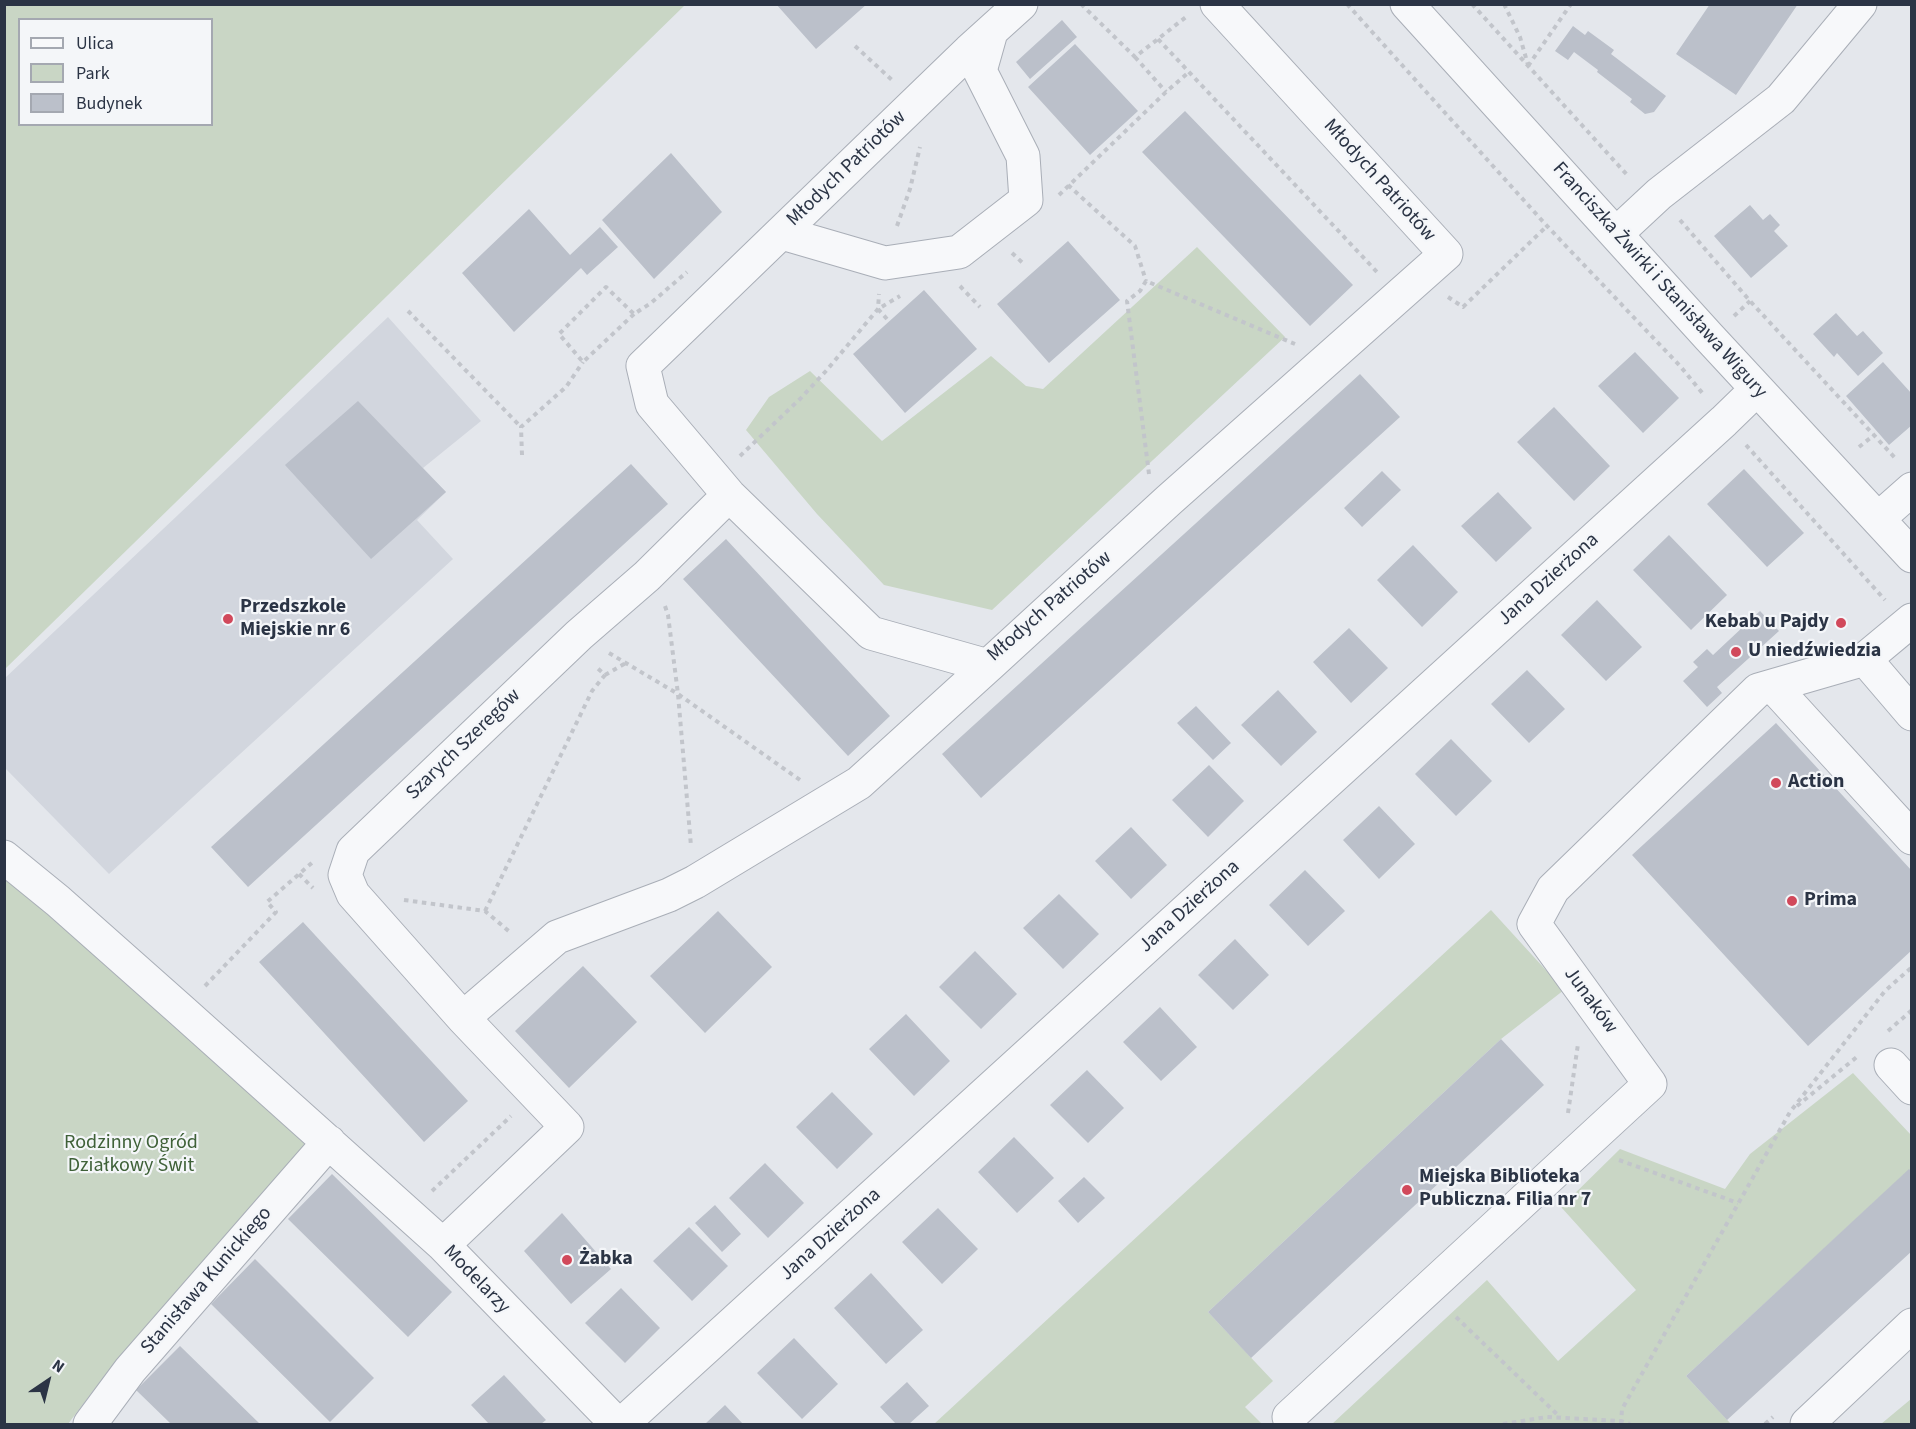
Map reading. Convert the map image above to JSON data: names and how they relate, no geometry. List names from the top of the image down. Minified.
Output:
{"streets":{"street":["Młodych Patriotów","Franciszka Żwirki i Stanisława Wigury","Jana Dzierżona","Szarych Szeregów","Junaków","Modelarzy","Stanisława Kunickiego"]},"crossings":[["Młodych Patriotów","Szarych Szeregów"],["Franciszka Żwirki i Stanisława Wigury","Jana Dzierżona"],["Szarych Szeregów","Modelarzy"],["Modelarzy","Stanisława Kunickiego"]],"parks":["Rodzinny Ogród Działkowy Świt"],"places":["Przedszkole Miejskie nr 6","Kebab u Pajdy","U niedźwiedzia","Action","Prima","Miejska Biblioteka Publiczna. Filia nr 7","Żabka"],"legend":["Ulica","Park","Budynek"],"north":"top right"}
